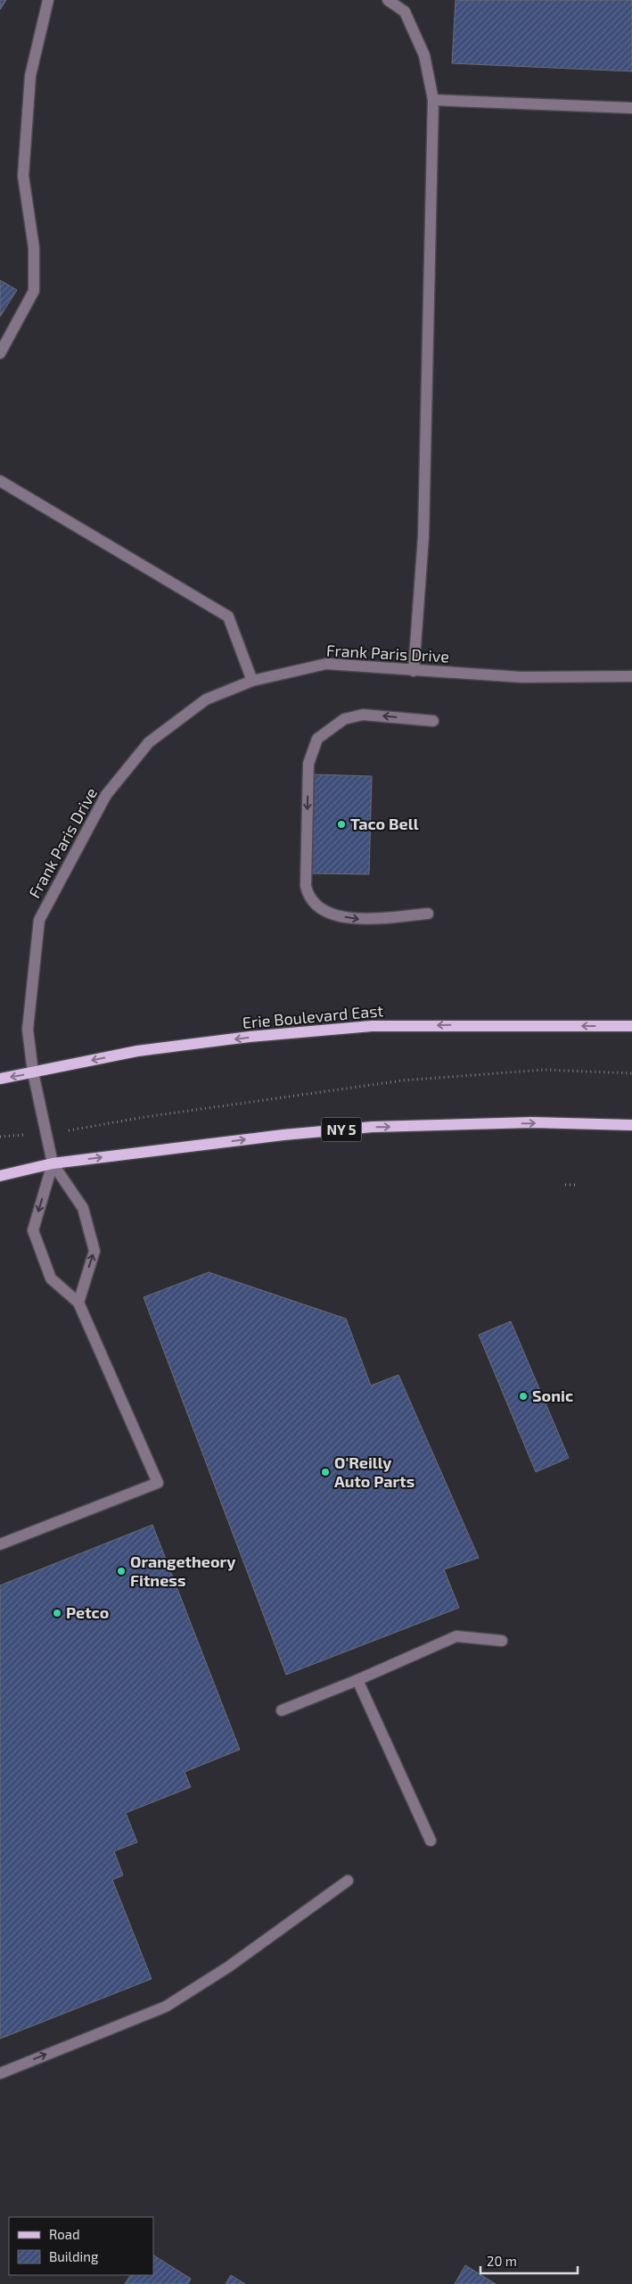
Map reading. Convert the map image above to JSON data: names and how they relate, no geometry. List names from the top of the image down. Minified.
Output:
{"streets":{"main road":["Erie Boulevard East","NY 5"],"street":["Frank Paris Drive"]},"crossings":[["Frank Paris Drive","Erie Boulevard East"],["Frank Paris Drive","NY 5"]],"places":["Taco Bell","Sonic","O'Reilly Auto Parts","Orangetheory Fitness","Petco"],"legend":["Road","Building"],"scale_bar":"20 m"}
